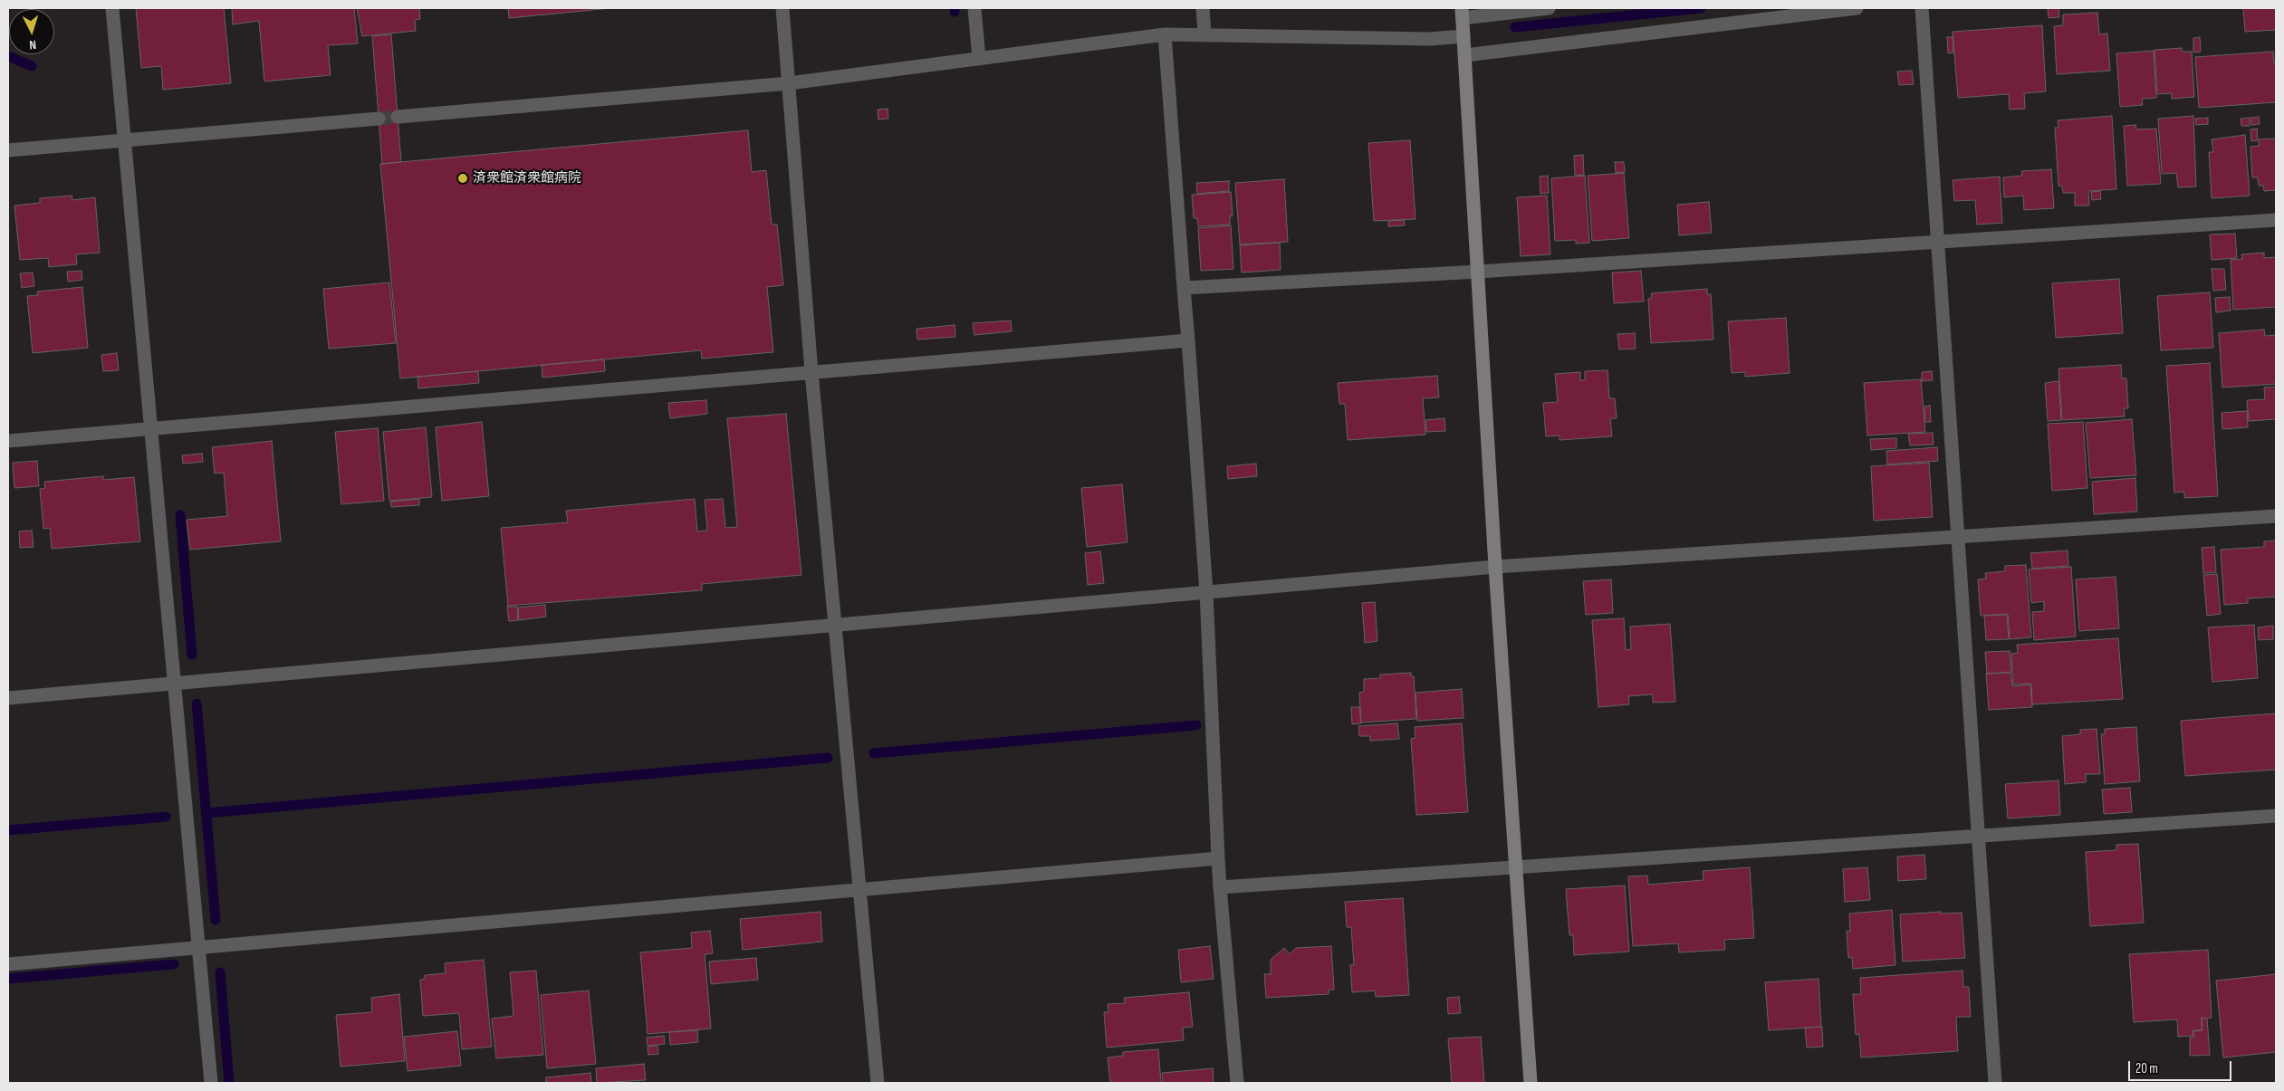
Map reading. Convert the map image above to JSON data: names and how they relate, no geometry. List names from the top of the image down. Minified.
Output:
{"places":["済衆館済衆館病院"],"scale_bar":"20 m","north":"bottom"}
